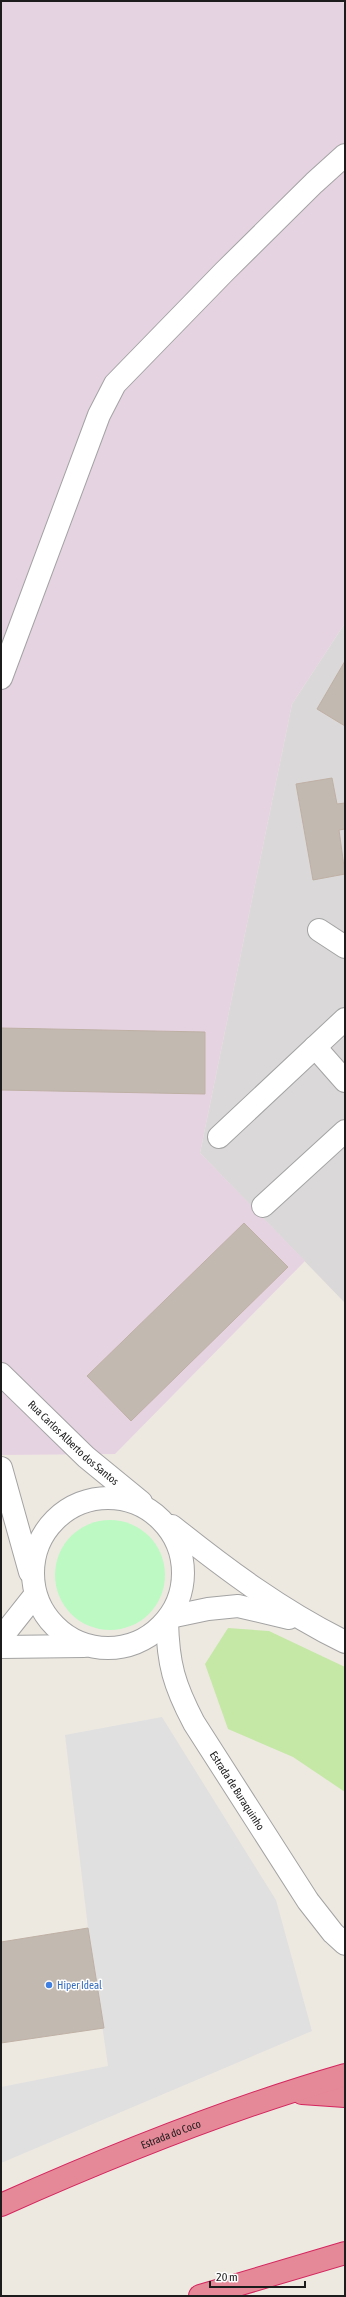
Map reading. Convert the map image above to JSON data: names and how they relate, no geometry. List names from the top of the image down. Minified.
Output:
{"streets":{"highway":["Estrada do Coco"],"street":["Rua Carlos Alberto dos Santos","Estrada de Buraquinho"]},"crossings":[["Rua Carlos Alberto dos Santos","Estrada de Buraquinho"]],"places":["Hiper Ideal"],"scale_bar":"20 m"}
